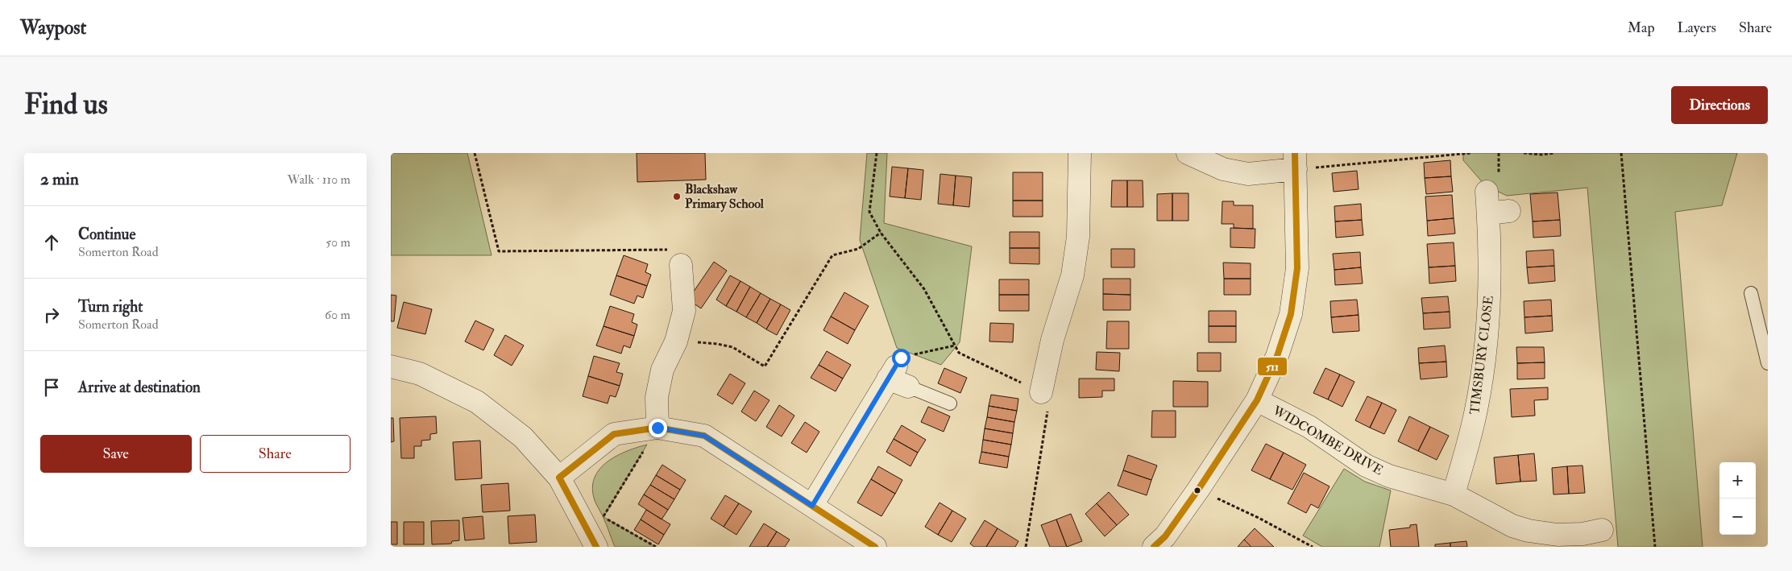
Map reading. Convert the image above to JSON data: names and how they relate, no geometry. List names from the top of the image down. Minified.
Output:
{"streets":{"street":["TIMSBURY CLOSE","WIDCOMBE DRIVE"]},"crossings":[["TIMSBURY CLOSE","WIDCOMBE DRIVE"]],"places":["Blackshaw Primary School"],"lines":["transit line 511"],"page":{"header":"Waypost","nav":["Map","Layers","Share"],"buttons":["Directions",["Save","Share"]],"title":"Find us","heading":["2 min","Walk · 110 m"],"list":[["Continue","Somerton Road","50 m"],["Turn right","Somerton Road","60 m"],"Arrive at destination"],"map_buttons":["+","−"]}}
